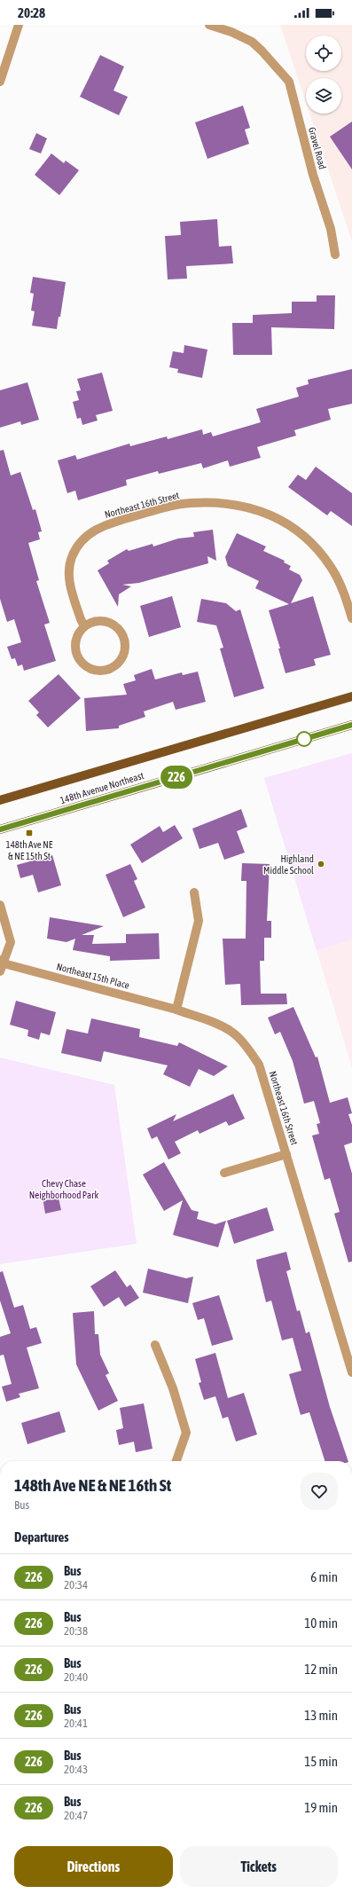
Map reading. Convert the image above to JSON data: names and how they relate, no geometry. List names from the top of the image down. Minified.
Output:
{"streets":{"main road":["148th Avenue Northeast"],"street":["Gravel Road","Northeast 16th Street","Northeast 15th Place"]},"crossings":[["Northeast 16th Street","Northeast 15th Place"]],"parks":["Chevy Chase Neighborhood Park"],"places":{"transit":["148th Ave NE & NE 15th St"],"other":["Highland Middle School"]},"lines":["bus line 226"],"page":{"status":"20:28","on_map":"226","heading":[["148th Ave NE & NE 16th St","Bus"],"Departures"],"list":[{"mark":"226","name":"Bus","note":"20:34","value":"6 min"},{"mark":"226","name":"Bus","note":"20:38","value":"10 min"},{"mark":"226","name":"Bus","note":"20:40","value":"12 min"},{"mark":"226","name":"Bus","note":"20:41","value":"13 min"},{"mark":"226","name":"Bus","note":"20:43","value":"15 min"},{"mark":"226","name":"Bus","note":"20:47","value":"19 min"}],"buttons":["Directions","Tickets"]}}
